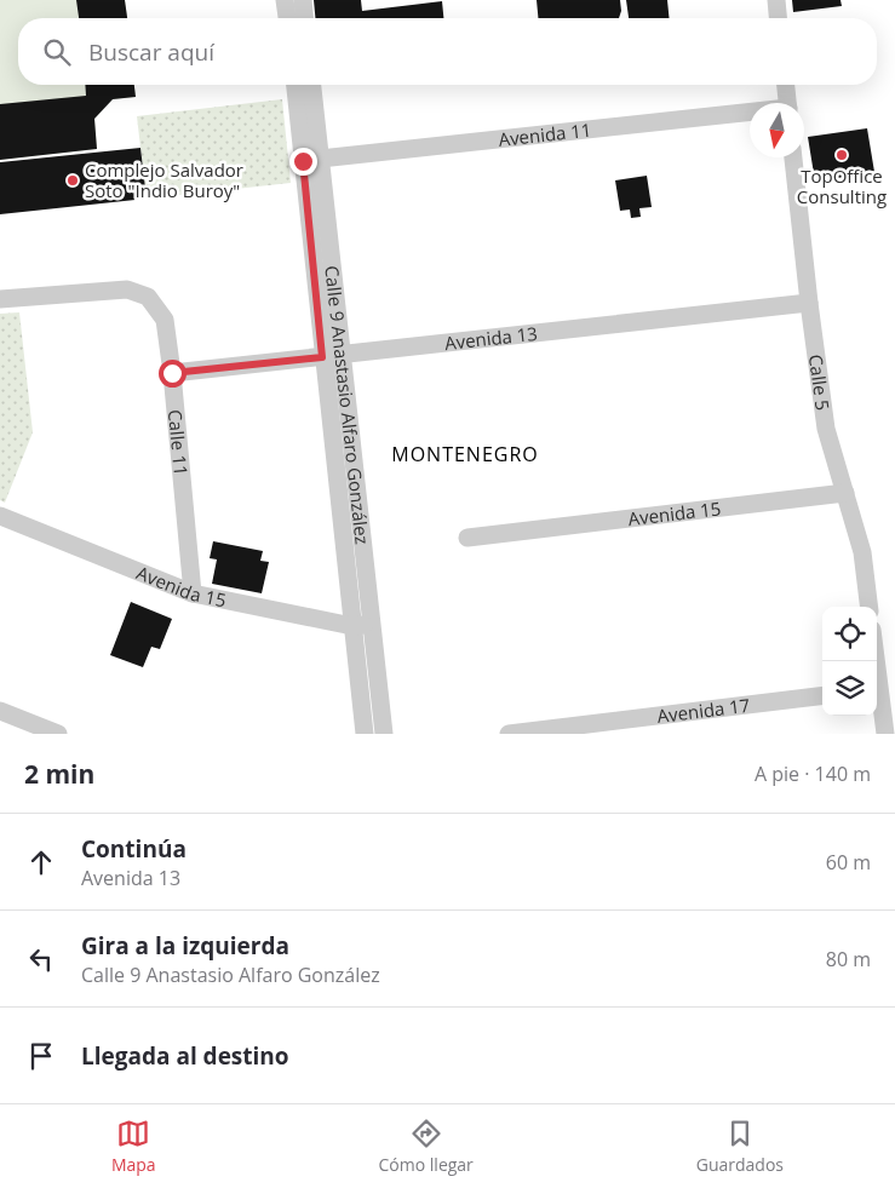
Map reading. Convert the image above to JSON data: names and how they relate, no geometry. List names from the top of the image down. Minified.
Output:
{"streets":{"street":["Avenida 11","Avenida 13","Calle 5","Calle 9 Anastasio Alfaro González","Calle 11","Avenida 15","Avenida 17"]},"crossings":[["Avenida 11","Calle 9 Anastasio Alfaro González"],["Avenida 13","Calle 5"],["Avenida 13","Calle 9 Anastasio Alfaro González"],["Avenida 13","Calle 11"],["Calle 5","Avenida 15"],["Calle 9 Anastasio Alfaro González","Avenida 15"],["Calle 11","Avenida 15"]],"districts":["MONTENEGRO"],"places":["TopOffice Consulting","Complejo Salvador Soto \"Indio Buroy\""],"north":"bottom","page":{"search":"Buscar aquí","heading":["2 min","A pie · 140 m"],"list":[["Continúa","Avenida 13","60 m"],["Gira a la izquierda","Calle 9 Anastasio Alfaro González","80 m"],"Llegada al destino"],"nav":["Mapa","Cómo llegar","Guardados"]}}
